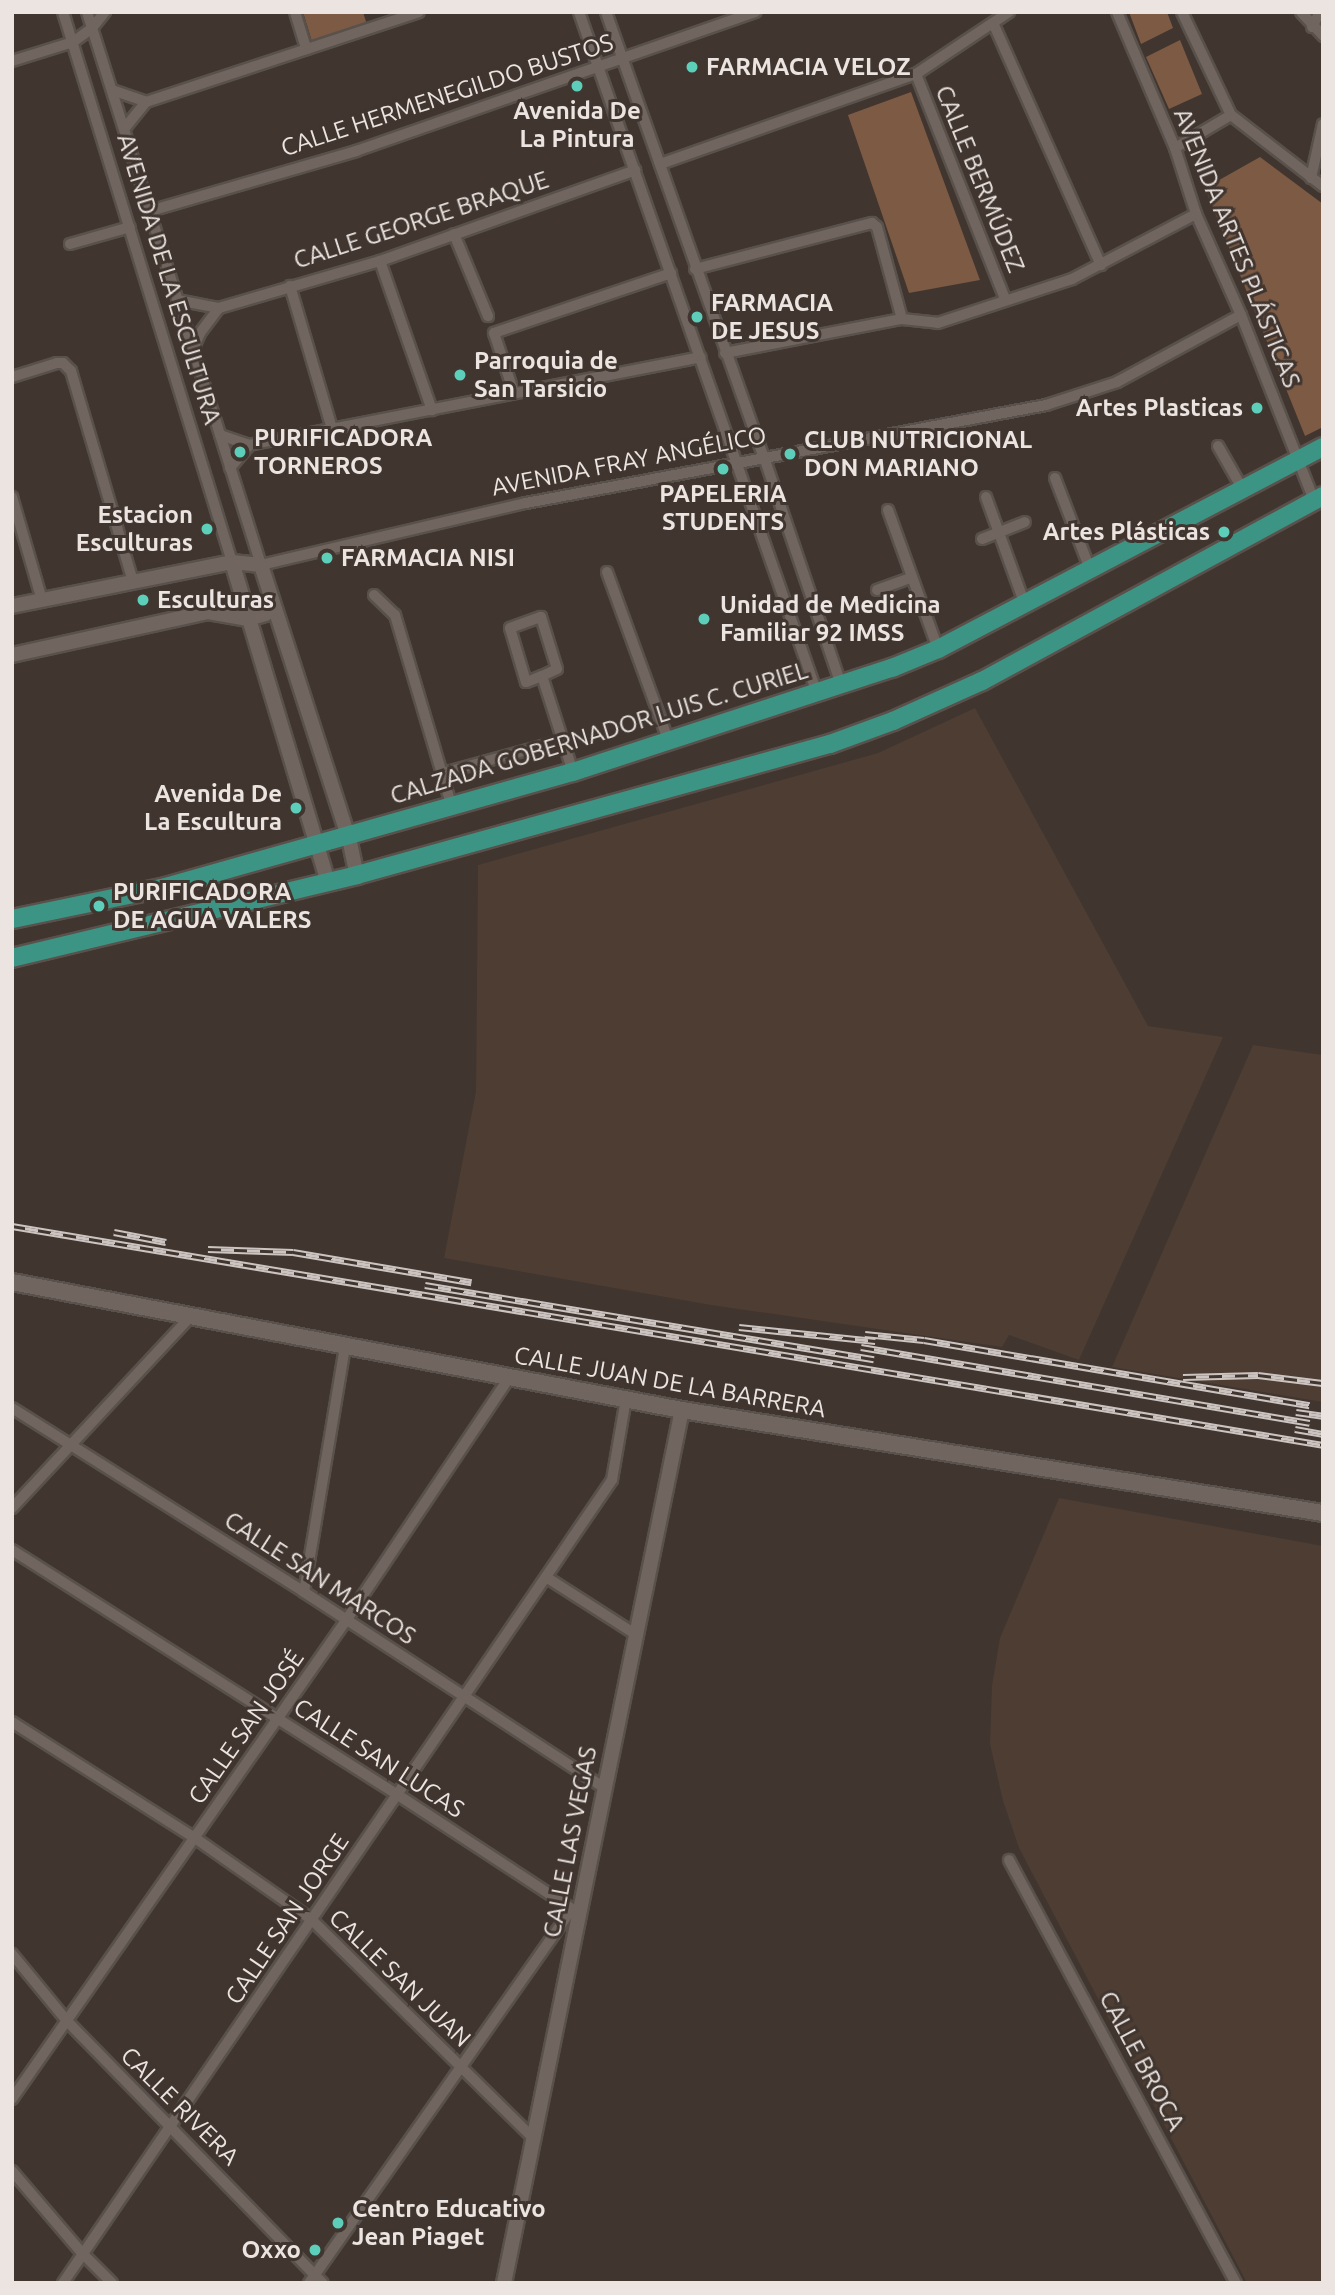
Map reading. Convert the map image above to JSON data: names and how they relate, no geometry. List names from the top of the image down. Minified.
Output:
{"streets":{"main road":["CALZADA GOBERNADOR LUIS C. CURIEL","CALLE JUAN DE LA BARRERA"],"street":["CALLE HERMENEGILDO BUSTOS","CALLE BERMÚDEZ","CALLE GEORGE BRAQUE","AVENIDA ARTES PLÁSTICAS","AVENIDA DE LA ESCULTURA","AVENIDA FRAY ANGÉLICO","CALLE SAN MARCOS","CALLE SAN JOSÉ","CALLE SAN LUCAS","CALLE LAS VEGAS","CALLE SAN JORGE","CALLE SAN JUAN","CALLE BROCA","CALLE RIVERA"]},"crossings":[["CALLE HERMENEGILDO BUSTOS","AVENIDA DE LA ESCULTURA"],["CALLE GEORGE BRAQUE","AVENIDA DE LA ESCULTURA"],["AVENIDA ARTES PLÁSTICAS","AVENIDA FRAY ANGÉLICO"],["AVENIDA ARTES PLÁSTICAS","CALZADA GOBERNADOR LUIS C. CURIEL"],["AVENIDA DE LA ESCULTURA","AVENIDA FRAY ANGÉLICO"],["AVENIDA DE LA ESCULTURA","CALZADA GOBERNADOR LUIS C. CURIEL"],["CALLE JUAN DE LA BARRERA","CALLE SAN JOSÉ"],["CALLE JUAN DE LA BARRERA","CALLE LAS VEGAS"],["CALLE JUAN DE LA BARRERA","CALLE SAN JORGE"],["CALLE SAN MARCOS","CALLE SAN JOSÉ"],["CALLE SAN MARCOS","CALLE LAS VEGAS"],["CALLE SAN MARCOS","CALLE SAN JORGE"],["CALLE SAN JOSÉ","CALLE SAN LUCAS"],["CALLE SAN JOSÉ","CALLE SAN JUAN"],["CALLE SAN JOSÉ","CALLE RIVERA"],["CALLE SAN LUCAS","CALLE LAS VEGAS"],["CALLE SAN LUCAS","CALLE SAN JORGE"],["CALLE LAS VEGAS","CALLE SAN JUAN"],["CALLE SAN JORGE","CALLE SAN JUAN"],["CALLE SAN JORGE","CALLE RIVERA"]],"places":["FARMACIA VELOZ","Avenida De La Pintura","FARMACIA DE JESUS","Parroquia de San Tarsicio","Artes Plasticas","PURIFICADORA TORNEROS","CLUB NUTRICIONAL DON MARIANO","PAPELERIA STUDENTS","Estacion Esculturas","Artes Plásticas","FARMACIA NISI","Esculturas","Unidad de Medicina Familiar 92 IMSS","Avenida De La Escultura","PURIFICADORA DE AGUA VALERS","Centro Educativo Jean Piaget","Oxxo"]}
